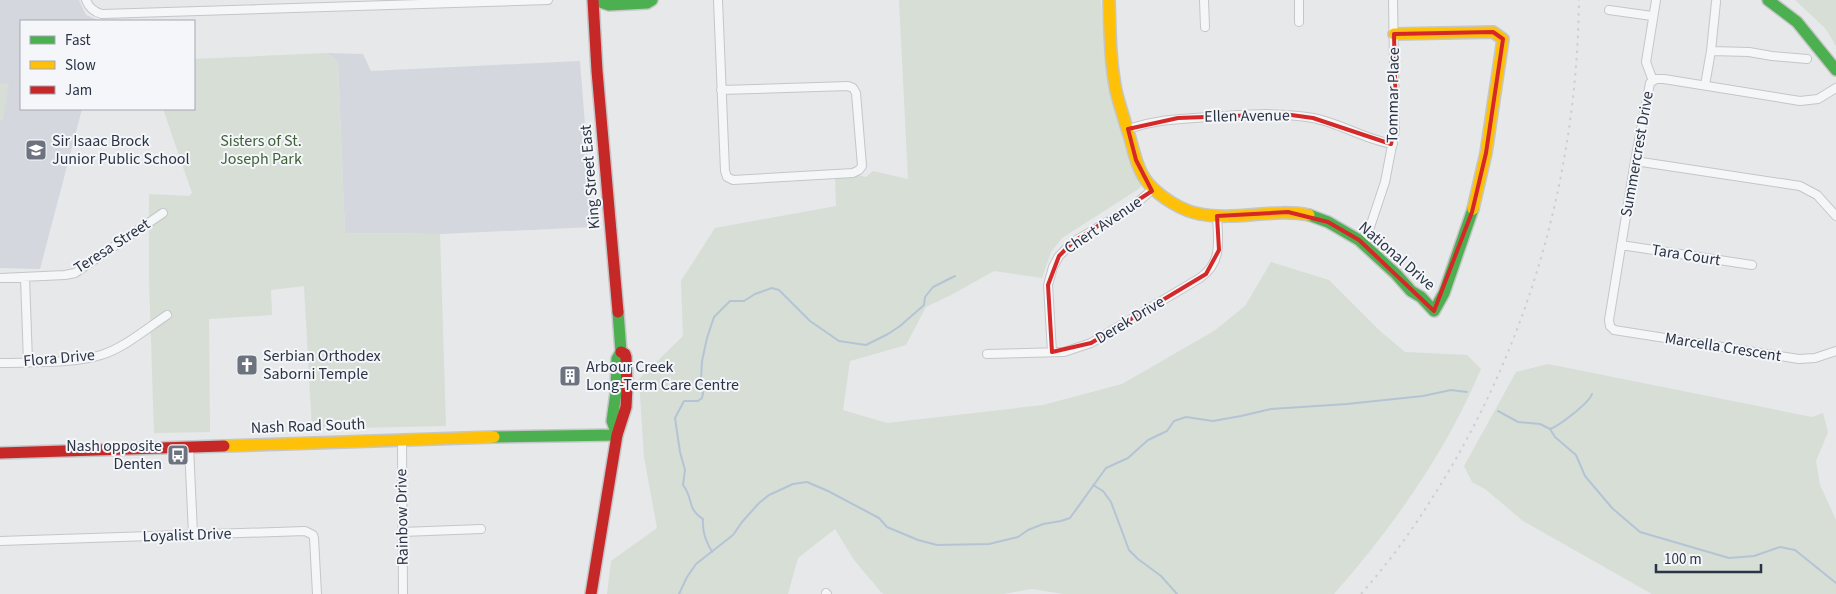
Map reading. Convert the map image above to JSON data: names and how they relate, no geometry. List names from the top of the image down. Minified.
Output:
{"streets":{"street":["Tommar Place","Ellen Avenue","Summercrest Drive","King Street East","Chert Avenue","Teresa Street","Tara Court","National Drive","Derek Drive","Marcella Crescent","Flora Drive","Nash Road South","Rainbow Drive","Loyalist Drive"]},"crossings":[["Tommar Place","Ellen Avenue"],["Tommar Place","National Drive"],["Ellen Avenue","National Drive"],["Summercrest Drive","Tara Court"],["Summercrest Drive","Marcella Crescent"],["King Street East","Nash Road South"],["Chert Avenue","National Drive"],["Chert Avenue","Derek Drive"],["National Drive","Derek Drive"],["Nash Road South","Rainbow Drive"]],"parks":["Sisters of St. Joseph Park"],"places":{"school or university":["Sir Isaac Brock Junior Public School"],"church":["Serbian Orthodex Saborni Temple"],"building":["Arbour Creek Long-Term Care Centre"],"bus stop":["Nash opposite Denten"]},"legend":["Fast","Slow","Jam"],"scale_bar":"100 m"}
